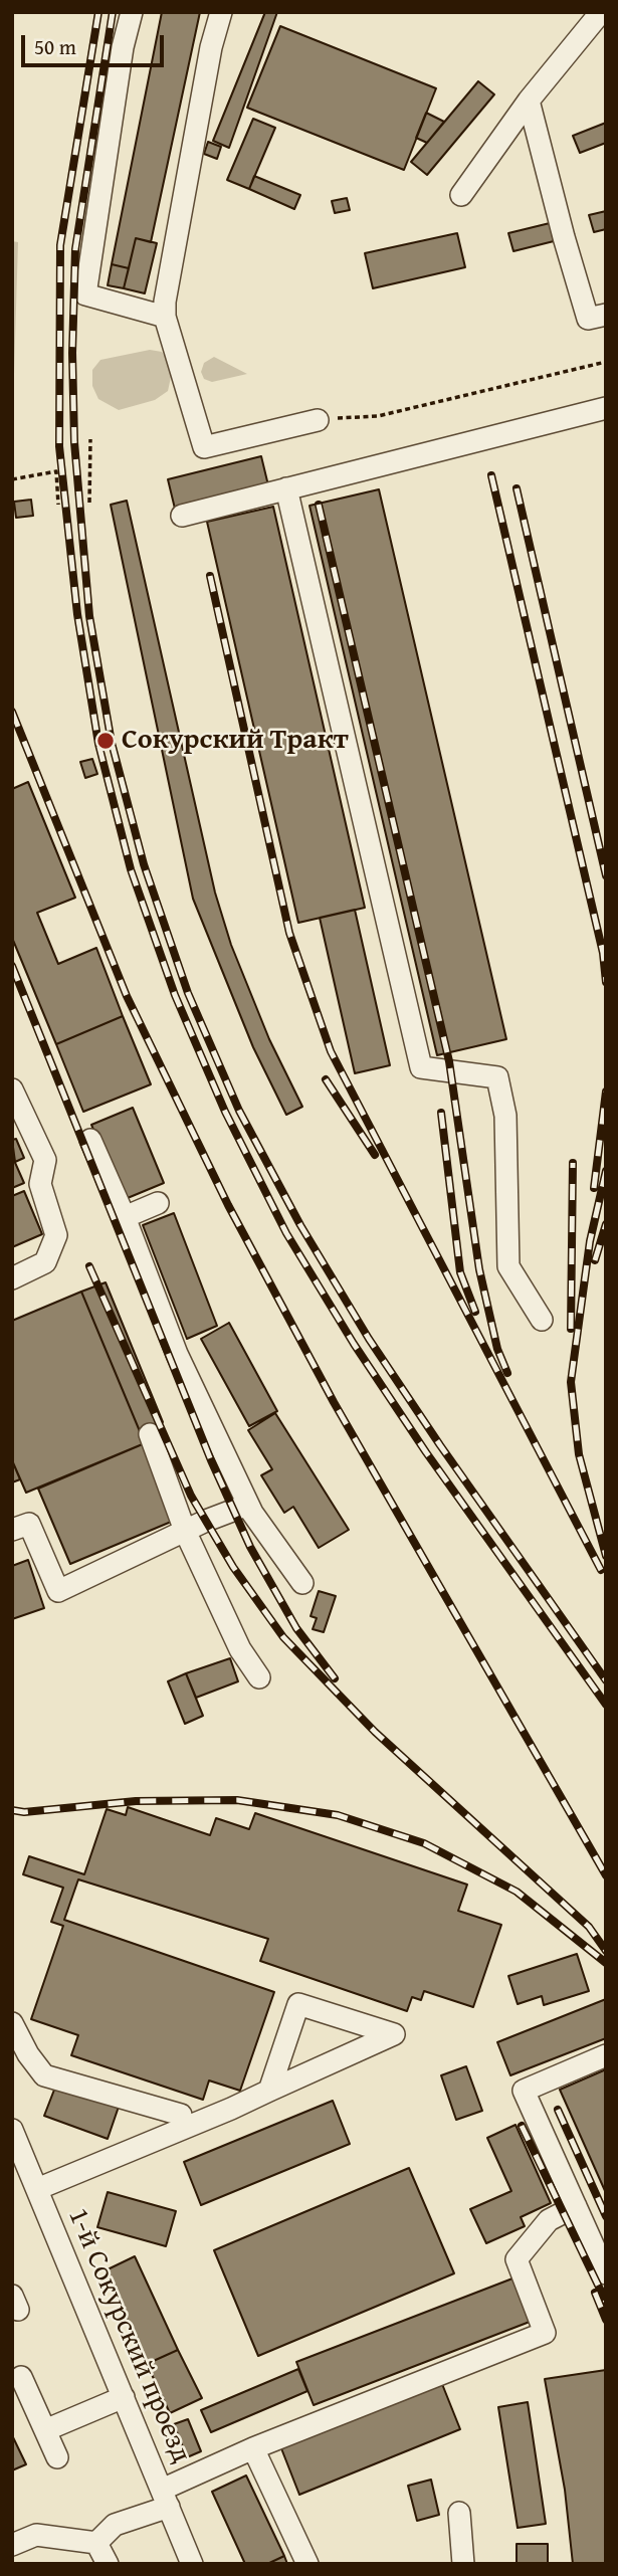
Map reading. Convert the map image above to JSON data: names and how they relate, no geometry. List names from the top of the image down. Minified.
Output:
{"streets":{"street":["1-й Сокурский проезд"]},"places":["Сокурский Тракт"],"scale_bar":"50 m"}
